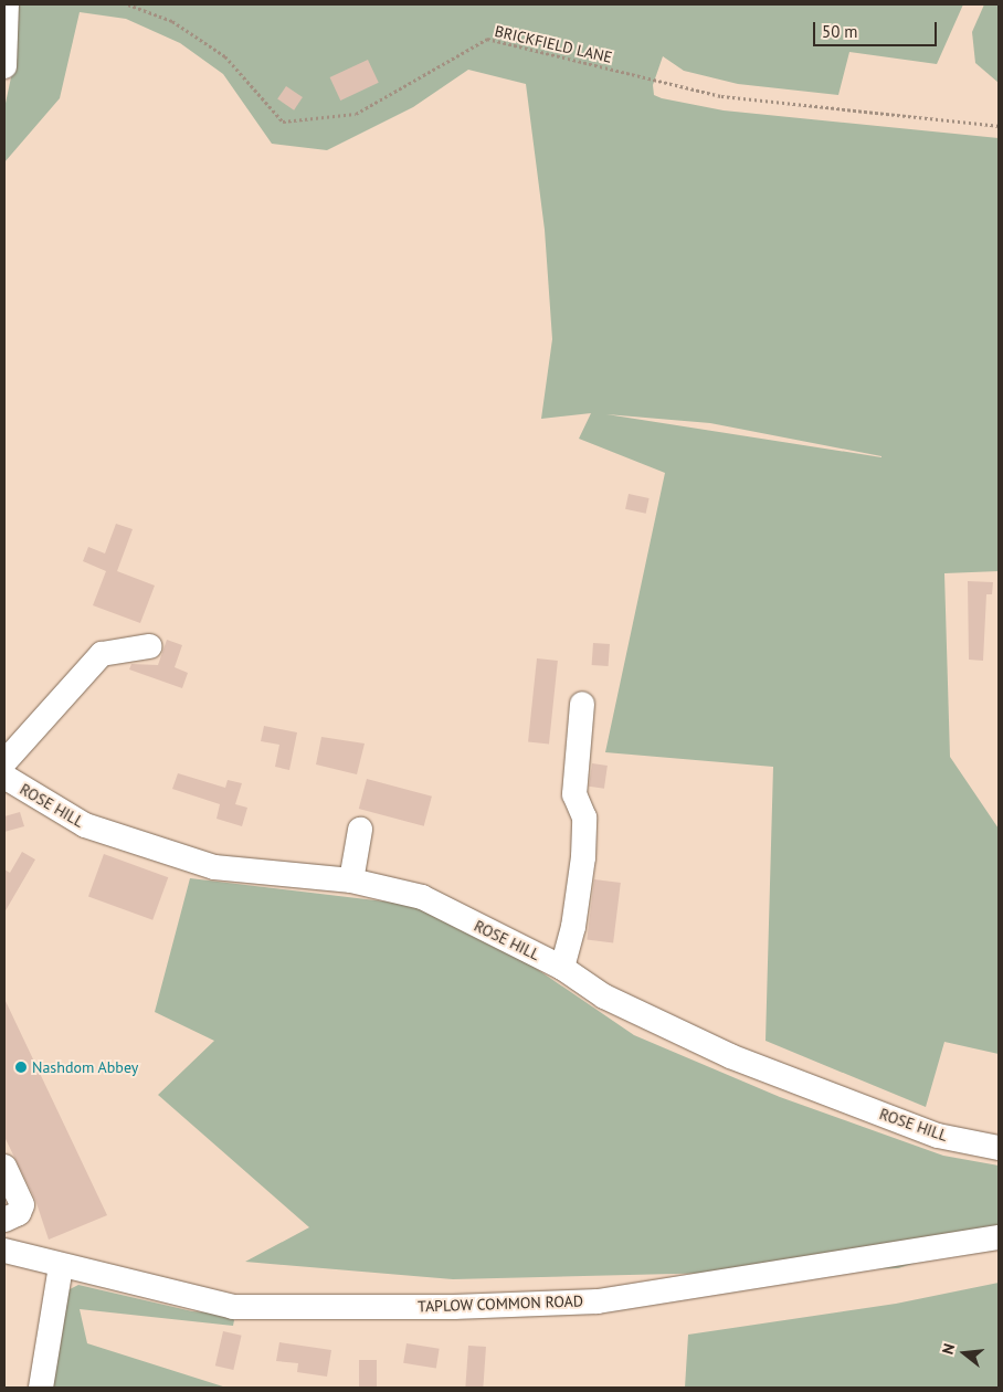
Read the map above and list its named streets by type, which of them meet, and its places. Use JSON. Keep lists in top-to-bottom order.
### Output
{
  "streets": {
    "street": ["ROSE HILL", "TAPLOW COMMON ROAD"],
    "path": ["BRICKFIELD LANE"]
  },
  "places": ["Nashdom Abbey"],
  "scale_bar": "50 m",
  "north": "left"
}
